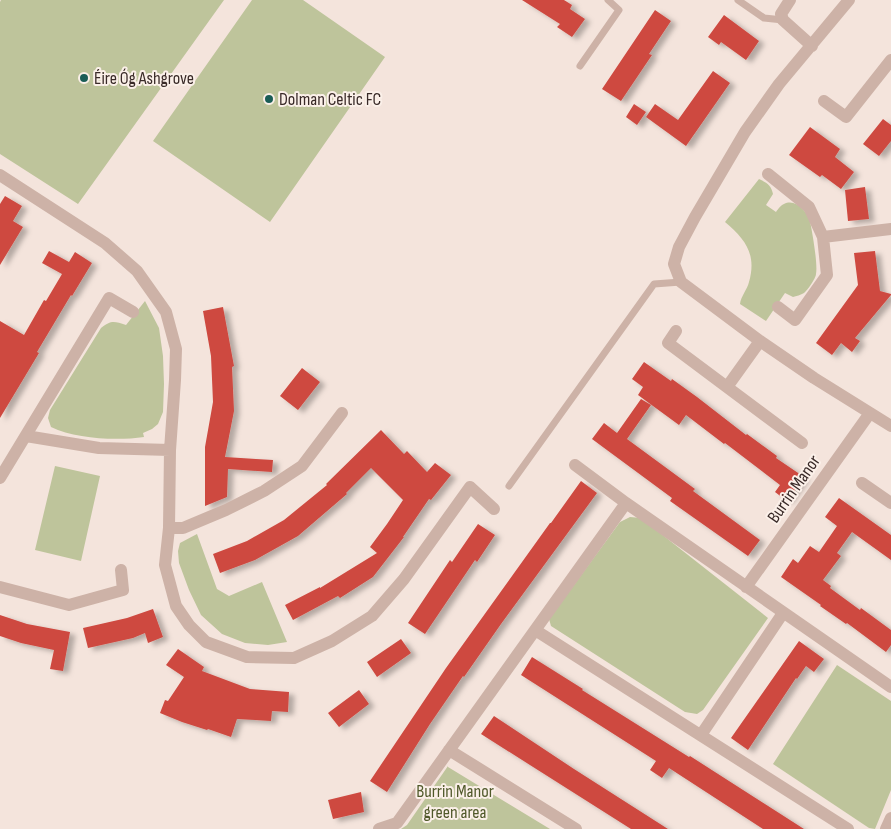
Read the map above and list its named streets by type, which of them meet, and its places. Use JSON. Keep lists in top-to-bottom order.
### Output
{
  "streets": {
    "street": ["Burrin Manor"]
  },
  "parks": ["Burrin Manor green area"],
  "places": ["Éire Óg Ashgrove", "Dolman Celtic FC"]
}
